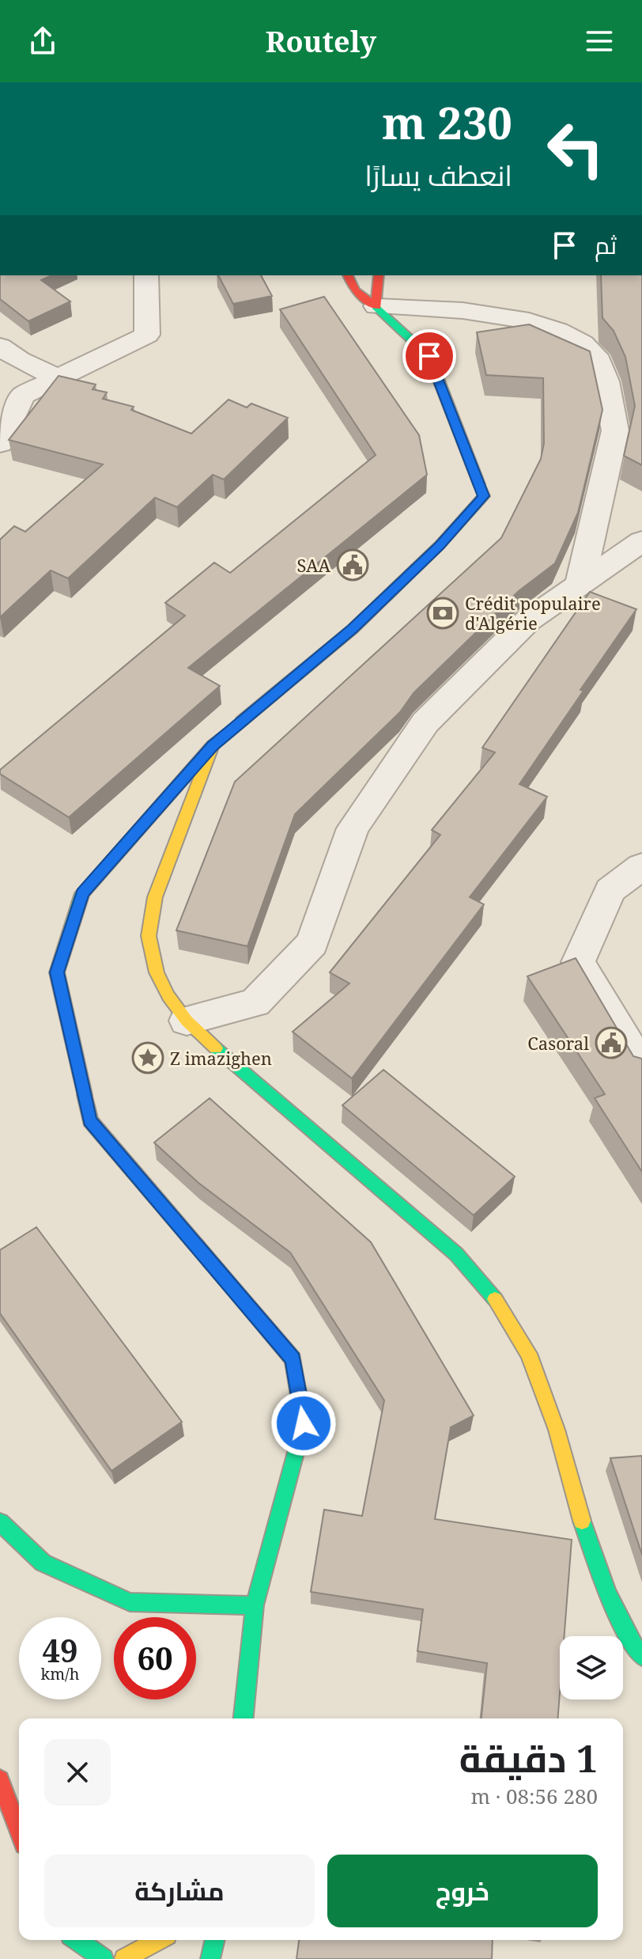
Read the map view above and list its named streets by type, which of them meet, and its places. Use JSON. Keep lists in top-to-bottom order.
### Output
{
  "places": {
    "public building": ["SAA", "Casoral"],
    "bank": ["Crédit populaire d'Algérie"],
    "place": ["Z imazighen"]
  },
  "page": {
    "header": "Routely",
    "turn": ["230 m", "انعطف يسارًا"],
    "then": "ثم",
    "speed": "49 km/h",
    "limit": "60",
    "heading": ["1 دقيقة", "280 m · 08:56"],
    "buttons": ["خروج", "مشاركة"]
  }
}
